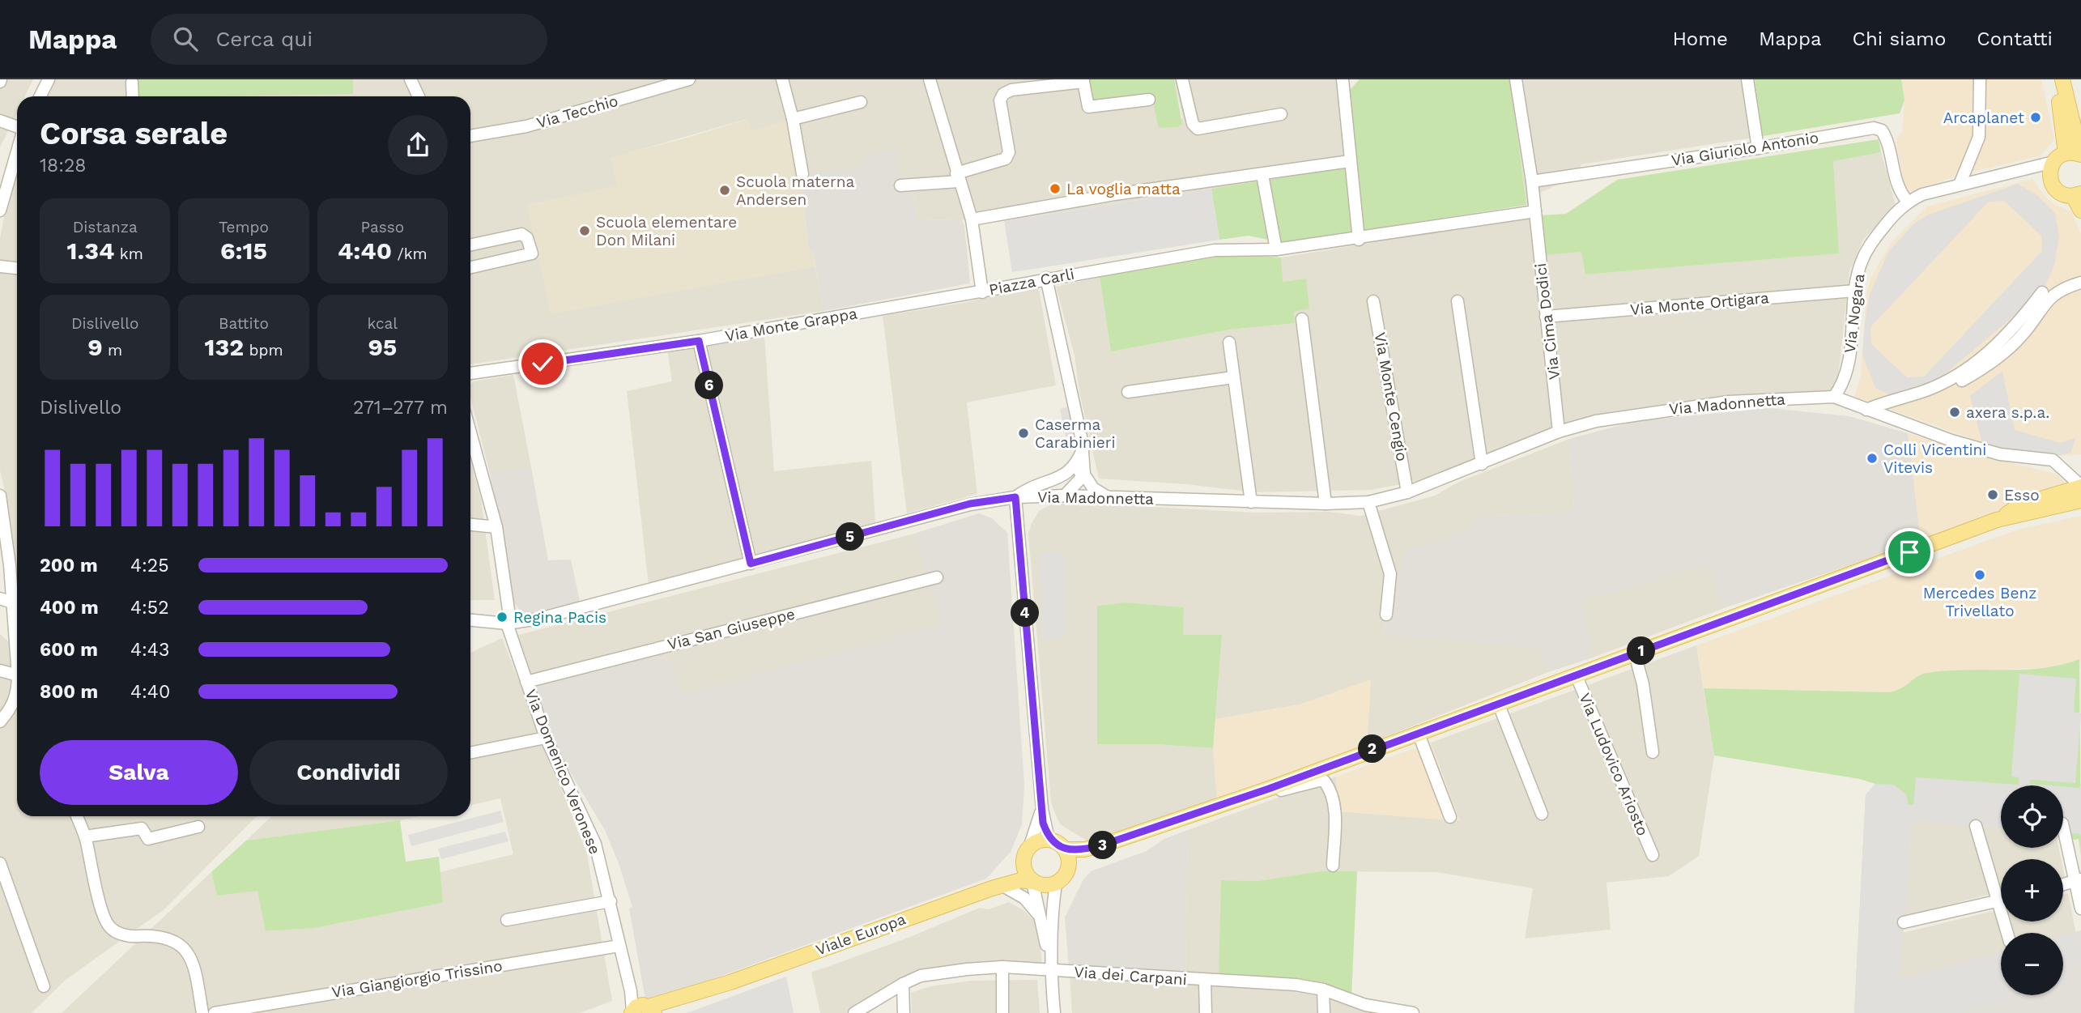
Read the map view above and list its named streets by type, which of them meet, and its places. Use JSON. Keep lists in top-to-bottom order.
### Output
{
  "streets": {
    "main road": ["Viale Europa"],
    "street": [
      "Via Tecchio",
      "Via Giuriolo Antonio",
      "Piazza Carli",
      "Via Monte Ortigara",
      "Via Nogara",
      "Via Cima Dodici",
      "Via Monte Grappa",
      "Via Monte Cengio",
      "Via Madonnetta",
      "Via San Giuseppe",
      "Via Ludovico Ariosto",
      "Via Domenico Veronese",
      "Via dei Carpani",
      "Via Giangiorgio Trissino"
    ]
  },
  "crossings": [
    ["Via Giuriolo Antonio", "Via Nogara"],
    ["Via Giuriolo Antonio", "Via Cima Dodici"],
    ["Piazza Carli", "Via Cima Dodici"],
    ["Piazza Carli", "Via Monte Grappa"],
    ["Via Monte Ortigara", "Via Nogara"],
    ["Via Monte Ortigara", "Via Cima Dodici"],
    ["Via Nogara", "Via Madonnetta"],
    ["Via Cima Dodici", "Via Madonnetta"],
    ["Via Monte Cengio", "Via Madonnetta"],
    ["Via Madonnetta", "Via Domenico Veronese"],
    ["Via San Giuseppe", "Via Domenico Veronese"],
    ["Via Domenico Veronese", "Via Giangiorgio Trissino"]
  ],
  "places": [
    "Arcaplanet",
    "La voglia matta",
    "Scuola materna Andersen",
    "Scuola elementare Don Milani",
    "axera s.p.a.",
    "Caserma Carabinieri",
    "Colli Vicentini Vitevis",
    "Esso",
    "Mercedes Benz Trivellato",
    "Regina Pacis"
  ],
  "page": {
    "header": "Mappa",
    "search": "Cerca qui",
    "nav": [
      "Home",
      "Mappa",
      "Chi siamo",
      "Contatti"
    ],
    "heading": ["Corsa serale", "18:28"],
    "stats": [
      ["Distanza", "1.34 km"],
      ["Tempo", "6:15"],
      ["Passo", "4:40 /km"],
      ["Dislivello", "9 m"],
      ["Battito", "132 bpm"],
      ["kcal", "95"]
    ],
    "pins": [
      "6",
      "5",
      "4",
      "1",
      "2",
      "3"
    ],
    "chart": ["Dislivello", "271–277 m"],
    "list": [
      {
        "name": "200 m",
        "note": "4:25"
      },
      {
        "name": "400 m",
        "note": "4:52"
      },
      {
        "name": "600 m",
        "note": "4:43"
      },
      {
        "name": "800 m",
        "note": "4:40"
      }
    ],
    "buttons": ["Salva", "Condividi"],
    "map_buttons": ["+", "−"]
  }
}
